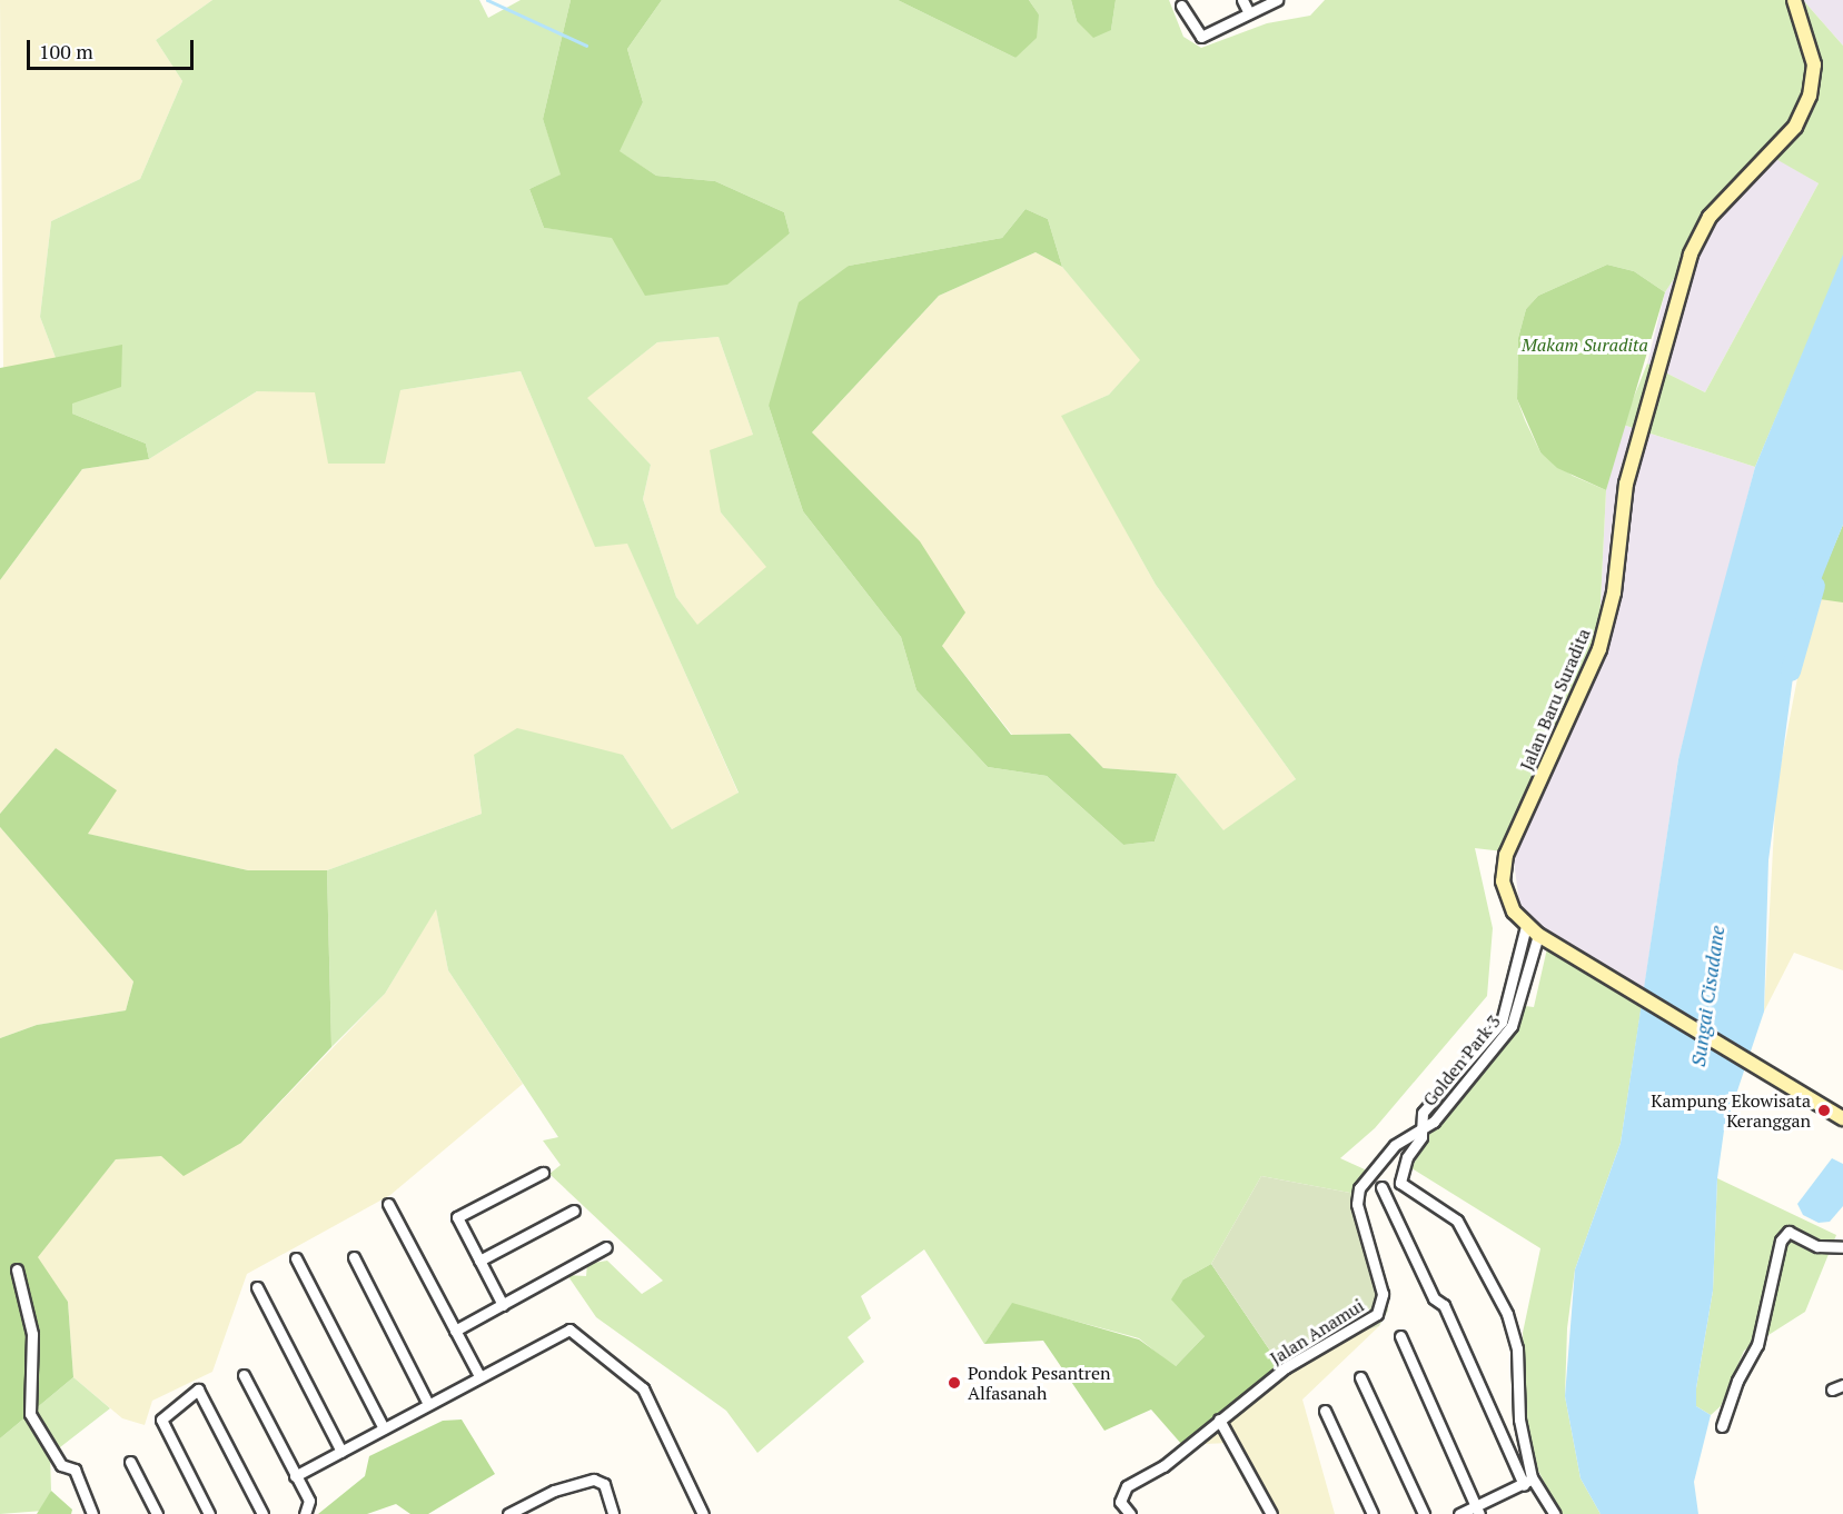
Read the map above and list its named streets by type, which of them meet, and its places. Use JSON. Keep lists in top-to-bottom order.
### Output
{
  "streets": {
    "main road": ["Jalan Baru Suradita"],
    "street": ["Golden Park 3", "Jalan Anamui"]
  },
  "crossings": [
    ["Jalan Baru Suradita", "Golden Park 3"],
    ["Golden Park 3", "Jalan Anamui"]
  ],
  "water": ["Sungai Cisadane"],
  "parks": ["Makam Suradita"],
  "places": ["Kampung Ekowisata Keranggan", "Pondok Pesantren Alfasanah"],
  "scale_bar": "100 m"
}
